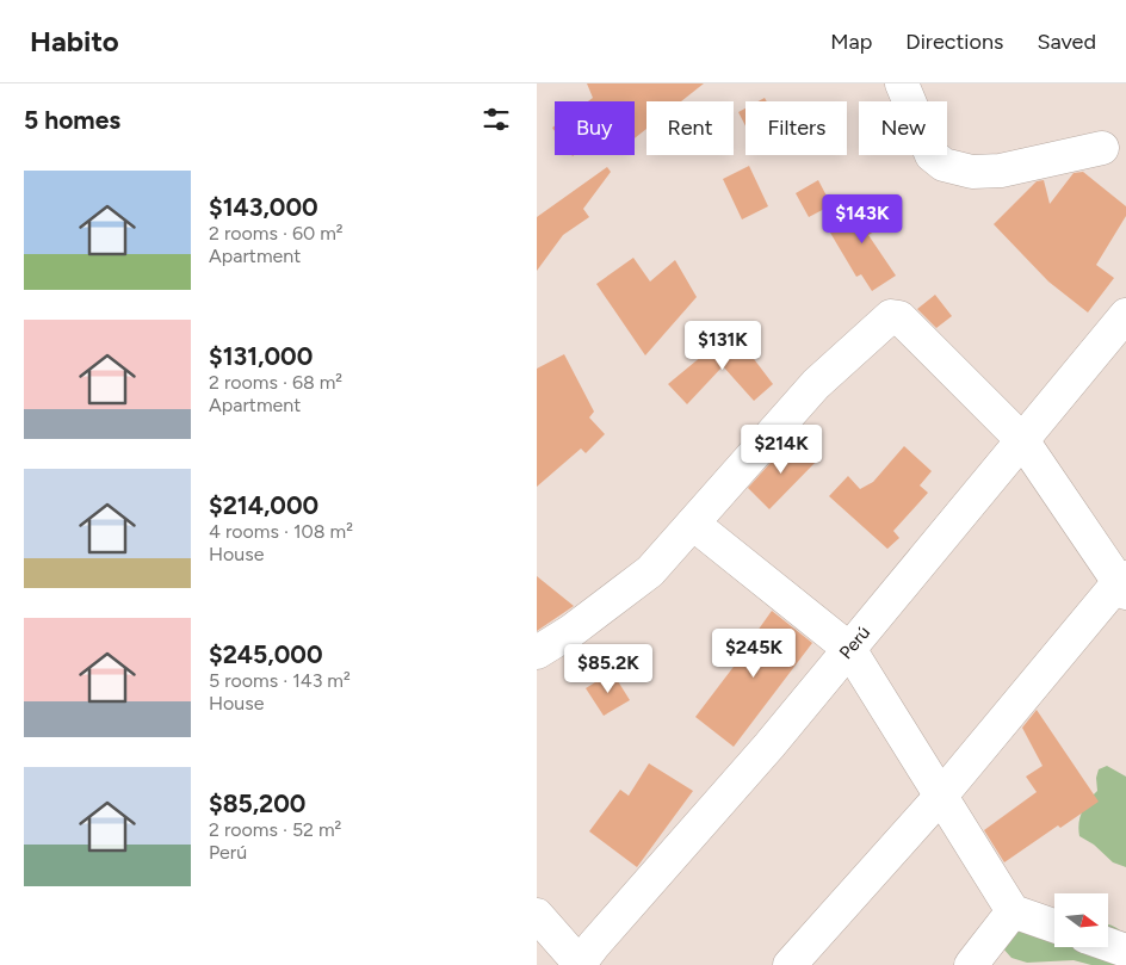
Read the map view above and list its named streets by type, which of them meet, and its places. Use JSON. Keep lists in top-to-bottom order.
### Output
{
  "streets": {
    "street": ["Perú"]
  },
  "north": "right",
  "page": {
    "header": "Habito",
    "nav": ["Map", "Directions", "Saved"],
    "heading": "5 homes",
    "chip": [
      "Buy",
      "Rent",
      "Filters",
      "New"
    ],
    "list": [
      {
        "name": "$143,000",
        "note": "2 rooms · 60 m² · Apartment"
      },
      {
        "name": "$131,000",
        "note": "2 rooms · 68 m² · Apartment"
      },
      {
        "name": "$214,000",
        "note": "4 rooms · 108 m² · House"
      },
      {
        "name": "$245,000",
        "note": "5 rooms · 143 m² · House"
      },
      {
        "name": "$85,200",
        "note": "2 rooms · 52 m² · Perú"
      }
    ],
    "price": [
      "$143K",
      "$131K",
      "$214K",
      "$245K",
      "$85.2K"
    ]
  }
}
